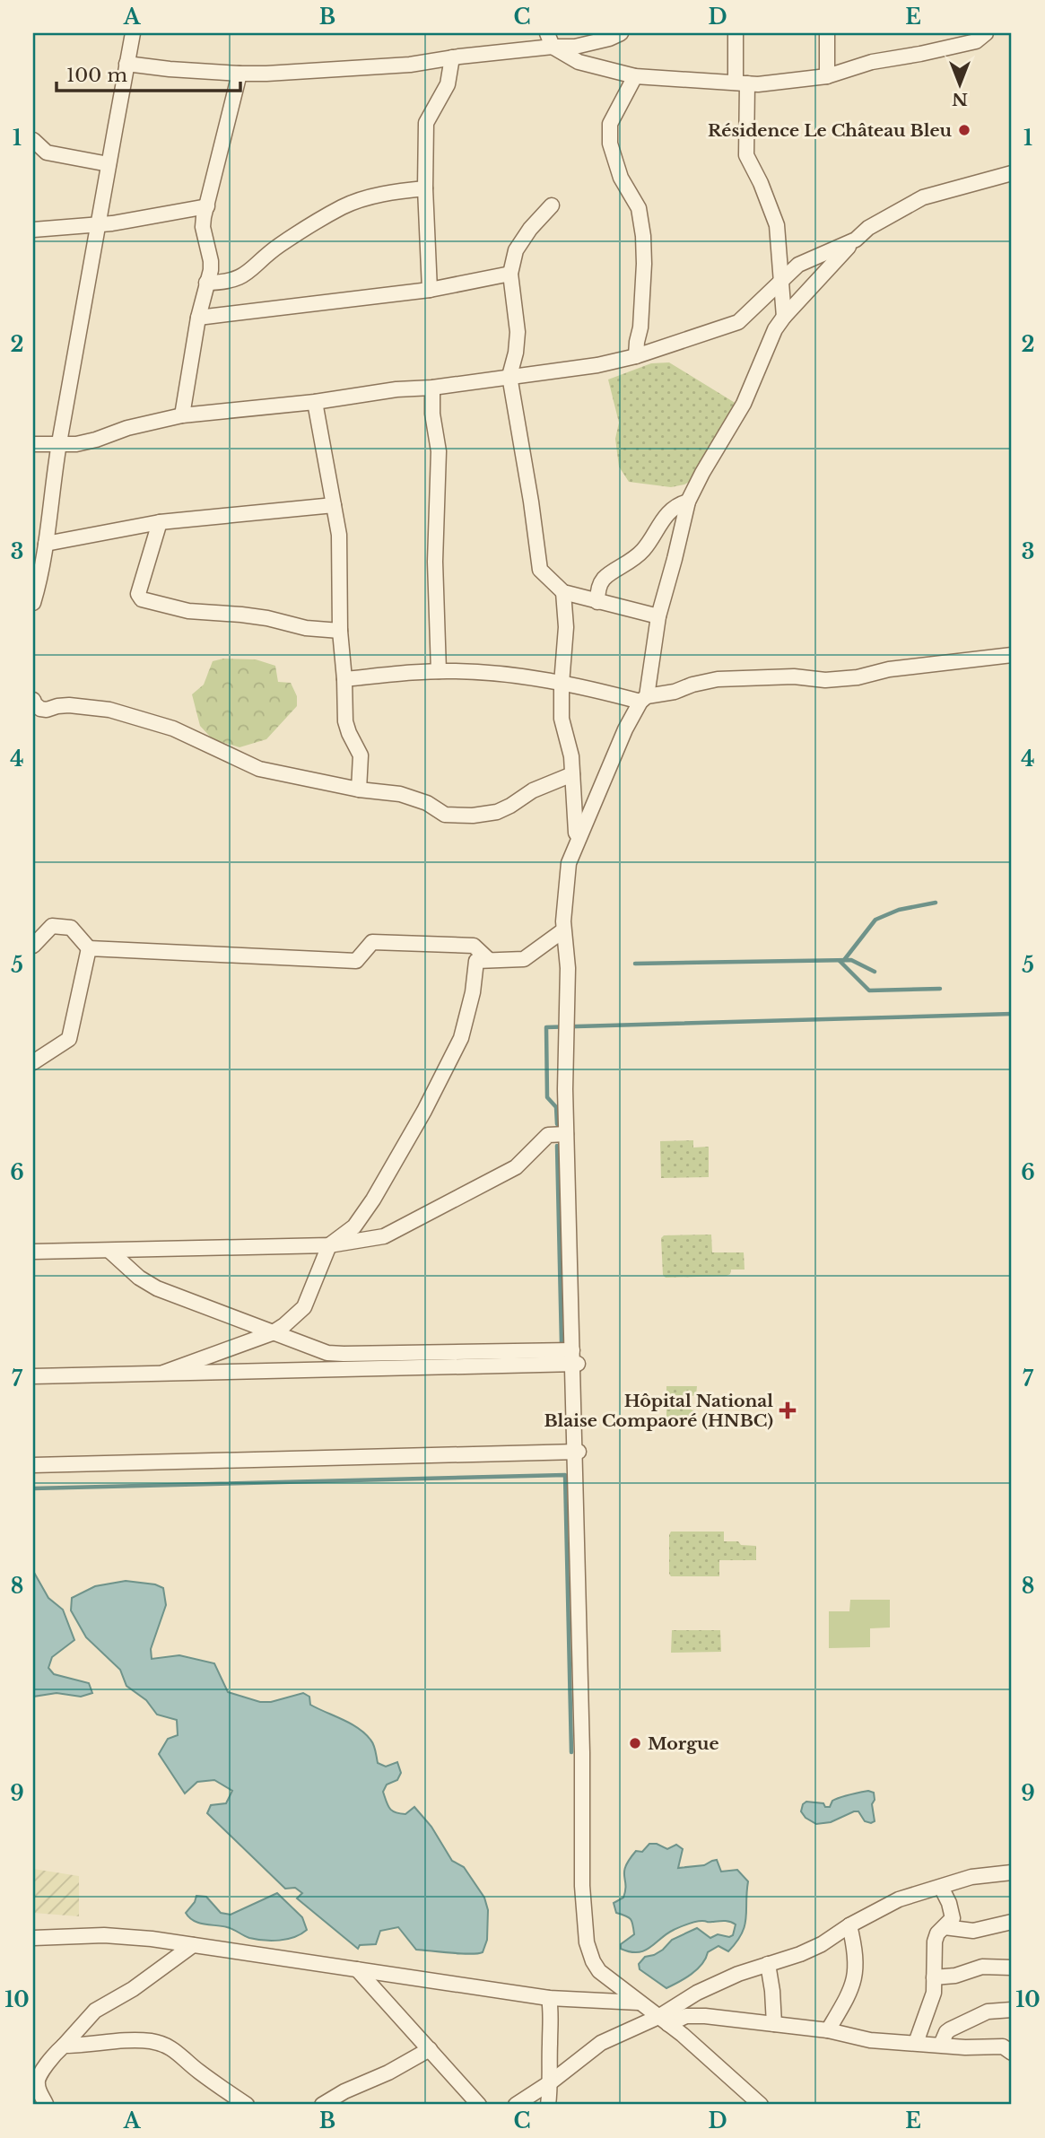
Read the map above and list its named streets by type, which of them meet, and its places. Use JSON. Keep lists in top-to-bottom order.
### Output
{
  "places": {
    "other": ["Résidence Le Château Bleu", "Morgue"],
    "health": ["Hôpital National Blaise Compaoré (HNBC)"]
  },
  "scale_bar": "100 m",
  "north": "bottom",
  "grid": {
    "columns": [
      "A",
      "B",
      "C",
      "D",
      "E"
    ],
    "rows": [
      "1",
      "2",
      "3",
      "4",
      "5",
      "6",
      "7",
      "8",
      "9",
      "10"
    ]
  }
}
